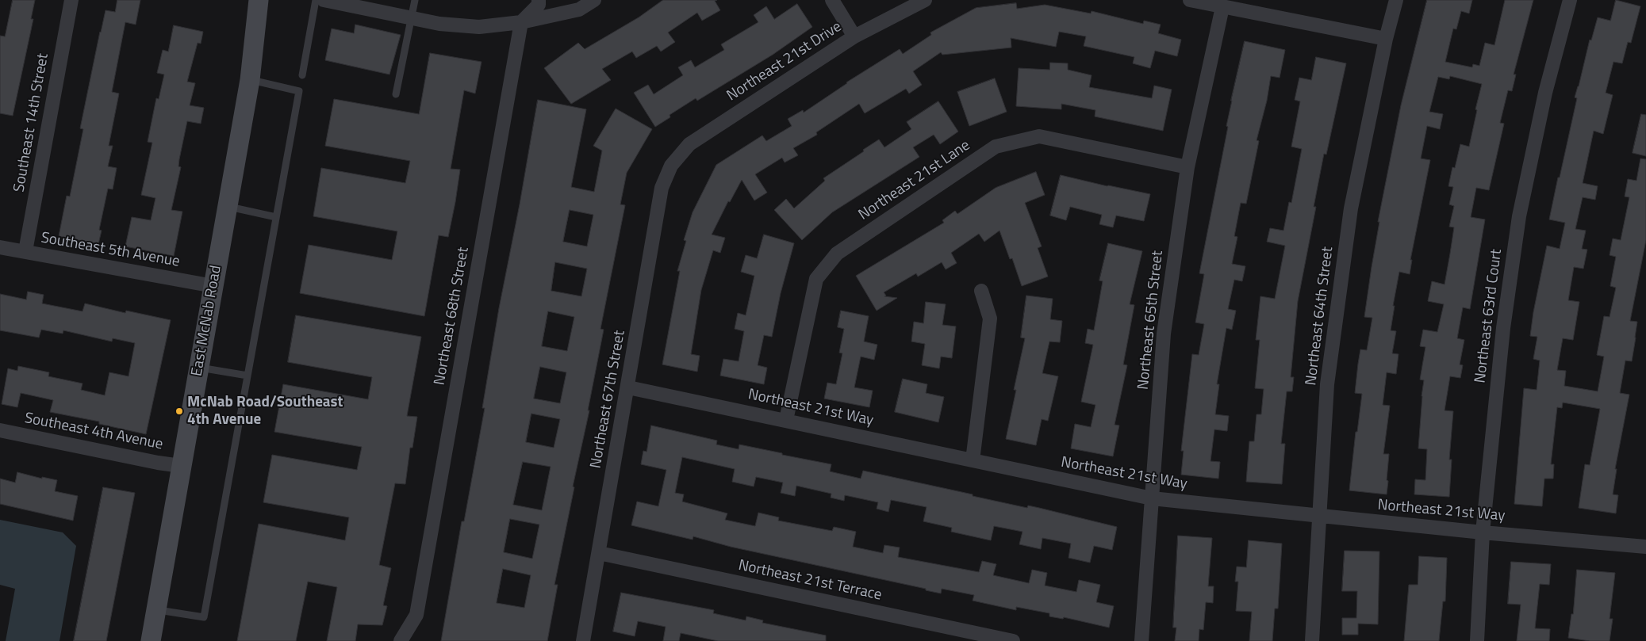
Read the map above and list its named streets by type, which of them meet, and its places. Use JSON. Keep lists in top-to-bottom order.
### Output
{
  "streets": {
    "street": [
      "Northeast 21st Drive",
      "Southeast 14th Street",
      "Northeast 21st Lane",
      "Southeast 5th Avenue",
      "Northeast 68th Street",
      "Northeast 64th Street",
      "Northeast 63rd Court",
      "Northeast 65th Street",
      "East McNab Road",
      "Northeast 67th Street",
      "Northeast 21st Way",
      "Southeast 4th Avenue",
      "Northeast 21st Terrace"
    ]
  },
  "crossings": [
    ["Northeast 21st Drive", "Northeast 67th Street"],
    ["Southeast 14th Street", "Southeast 5th Avenue"],
    ["Northeast 21st Lane", "Northeast 65th Street"],
    ["Northeast 21st Lane", "Northeast 21st Way"],
    ["Southeast 5th Avenue", "East McNab Road"],
    ["Northeast 64th Street", "Northeast 21st Way"],
    ["Northeast 63rd Court", "Northeast 21st Way"],
    ["Northeast 65th Street", "Northeast 21st Way"],
    ["East McNab Road", "Southeast 4th Avenue"],
    ["Northeast 67th Street", "Northeast 21st Way"],
    ["Northeast 67th Street", "Northeast 21st Terrace"]
  ],
  "places": ["McNab Road/Southeast 4th Avenue"]
}
